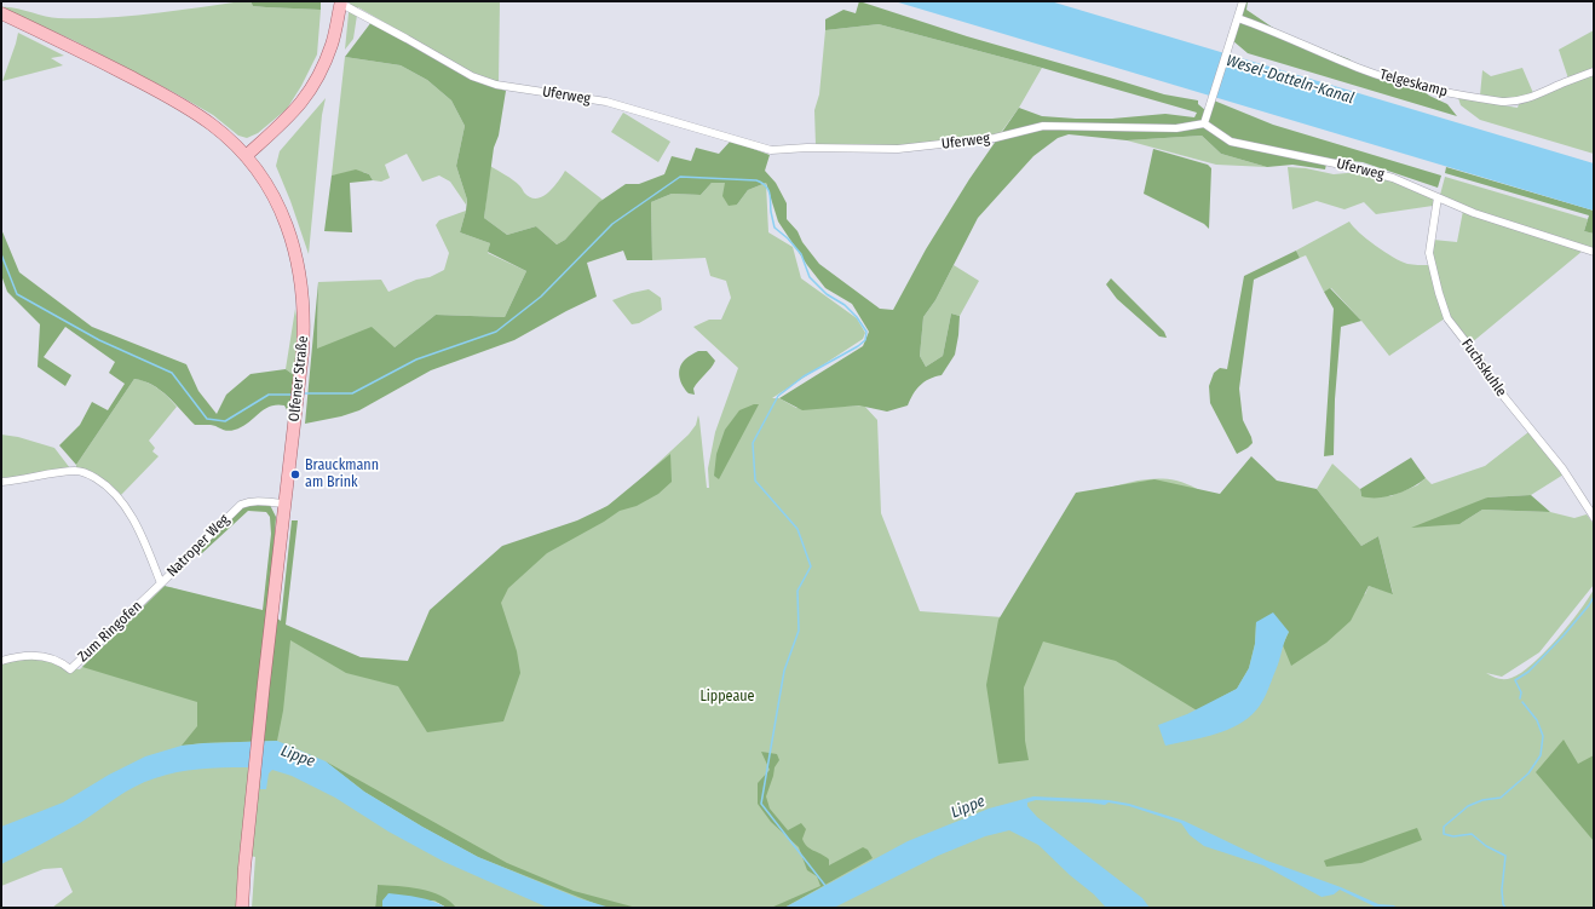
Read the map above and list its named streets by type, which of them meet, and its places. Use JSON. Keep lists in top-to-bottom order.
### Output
{
  "streets": {
    "main road": ["Olfener Straße"],
    "street": [
      "Telgeskamp",
      "Uferweg",
      "Fuchskuhle",
      "Natroper Weg",
      "Zum Ringofen"
    ]
  },
  "crossings": [
    ["Uferweg", "Fuchskuhle"],
    ["Olfener Straße", "Natroper Weg"],
    ["Natroper Weg", "Zum Ringofen"]
  ],
  "water": ["Wesel-Datteln-Kanal", "Lippe"],
  "parks": ["Lippeaue"],
  "places": ["Brauckmann am Brink"]
}
